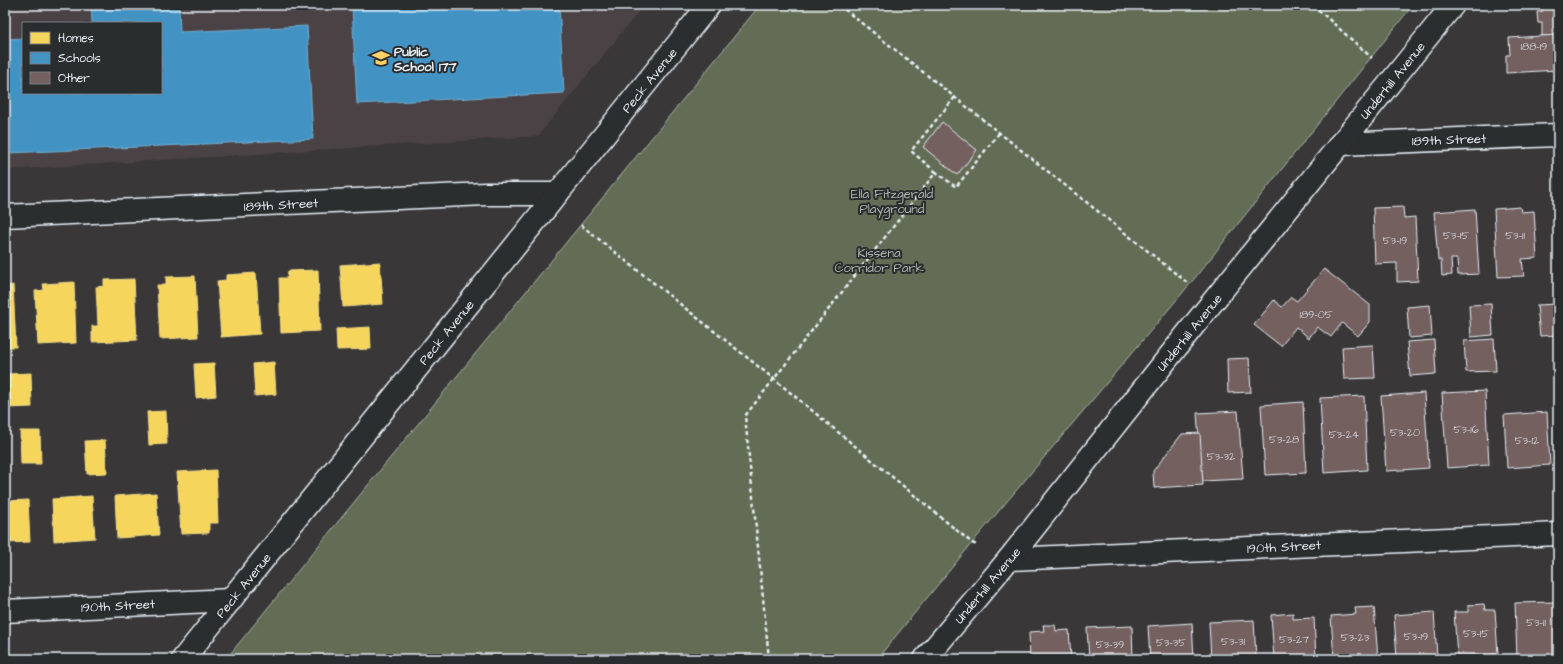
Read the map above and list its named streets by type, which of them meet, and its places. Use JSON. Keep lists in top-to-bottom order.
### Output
{
  "streets": {
    "street": [
      "Peck Avenue",
      "Underhill Avenue",
      "189th Street",
      "190th Street"
    ]
  },
  "crossings": [
    ["Peck Avenue", "189th Street"],
    ["Peck Avenue", "190th Street"],
    ["Underhill Avenue", "189th Street"],
    ["Underhill Avenue", "190th Street"]
  ],
  "parks": ["Ella Fitzgerald Playground", "Kissena Corridor Park"],
  "places": {
    "school or university": ["Public School 177"]
  },
  "house_numbers": [
    "188-19",
    "53-15",
    "53-11",
    "53-19",
    "189-05",
    "53-16",
    "53-20",
    "53-24",
    "53-28",
    "53-12",
    "53-32",
    "53-11",
    "53-15",
    "53-19",
    "53-23",
    "53-27",
    "53-31",
    "53-35",
    "53-39"
  ],
  "legend": ["Homes", "Schools", "Other"]
}
